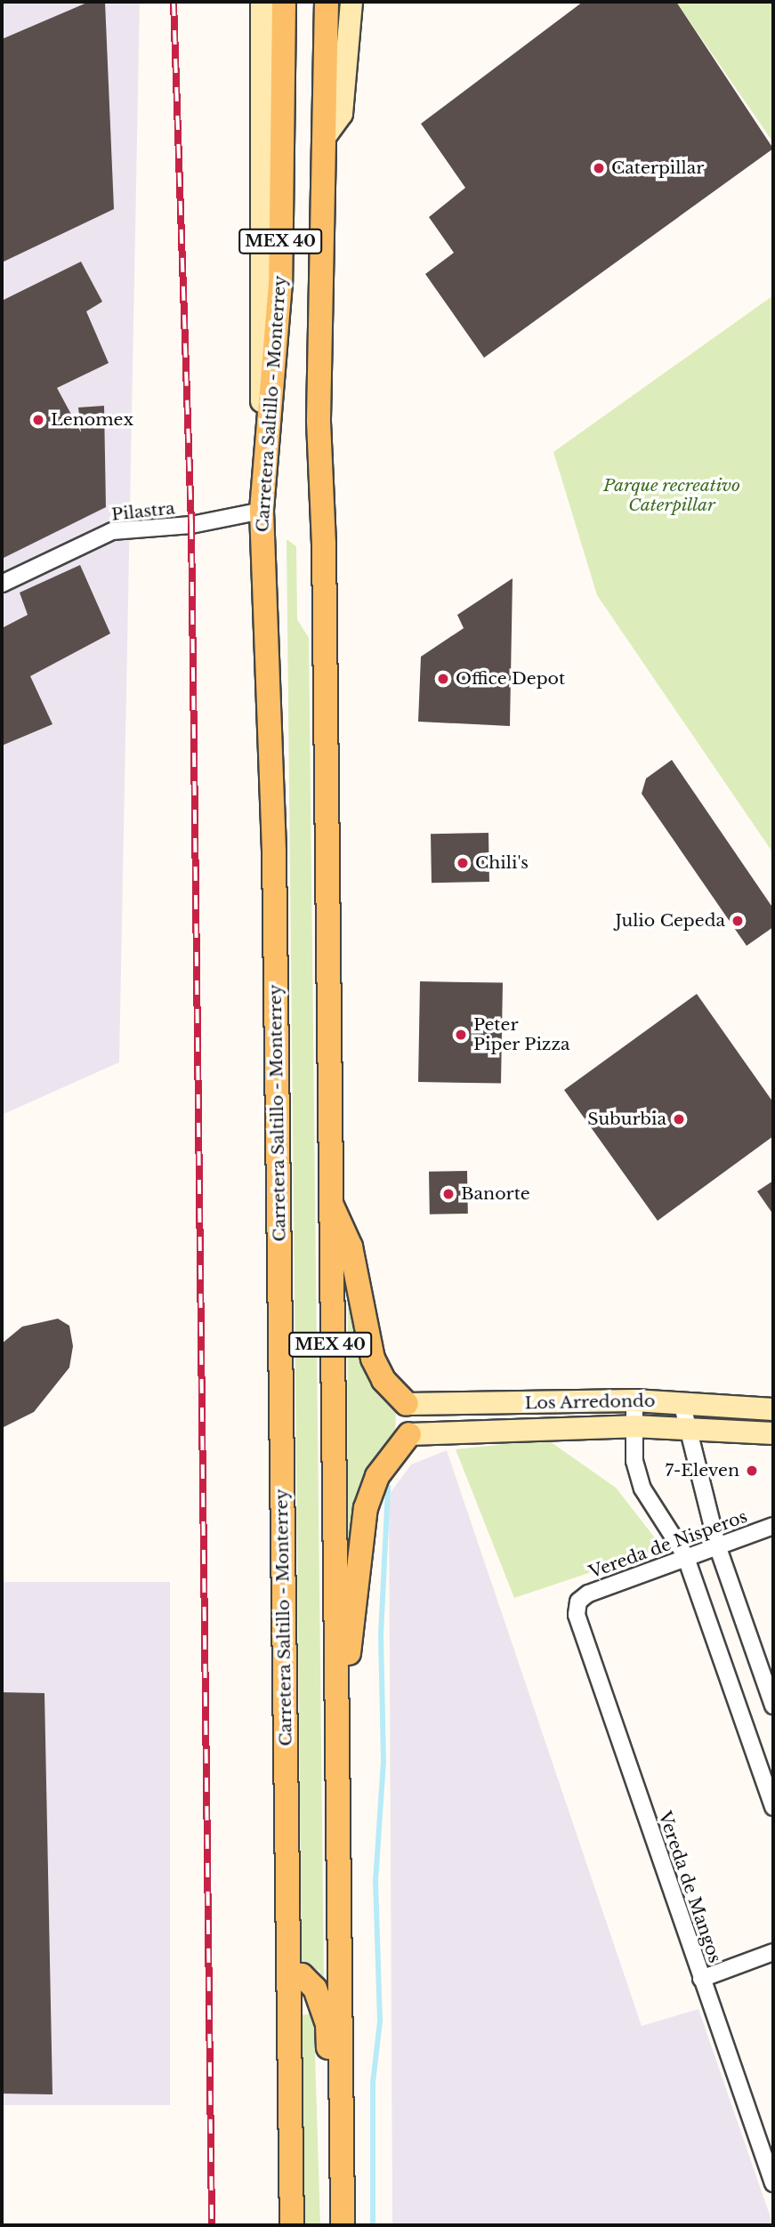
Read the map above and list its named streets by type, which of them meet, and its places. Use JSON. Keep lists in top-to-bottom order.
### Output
{
  "streets": {
    "main road": ["MEX 40", "Carretera Saltillo - Monterrey"],
    "street": [
      "Pilastra",
      "Los Arredondo",
      "Vereda de Nisperos",
      "Vereda de Mangos"
    ]
  },
  "crossings": [
    ["MEX 40", "Carretera Saltillo - Monterrey"],
    ["Carretera Saltillo - Monterrey", "Pilastra"],
    ["Vereda de Nisperos", "Vereda de Mangos"]
  ],
  "parks": ["Parque recreativo Caterpillar"],
  "places": [
    "Caterpillar",
    "Lenomex",
    "Office Depot",
    "Chili's",
    "Julio Cepeda",
    "Peter Piper Pizza",
    "Suburbia",
    "Banorte",
    "7-Eleven"
  ]
}
